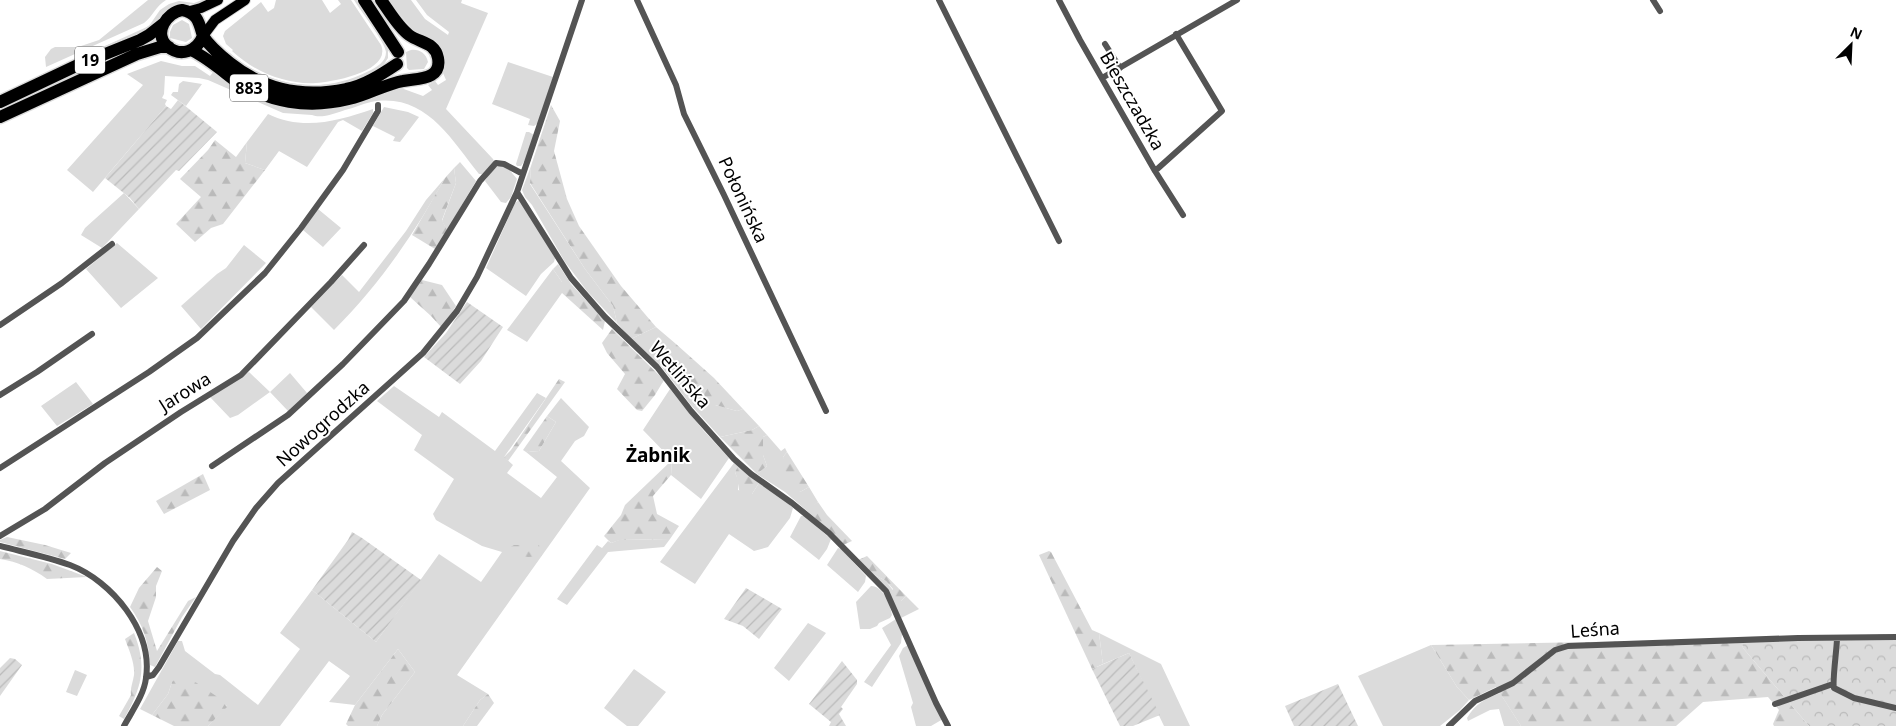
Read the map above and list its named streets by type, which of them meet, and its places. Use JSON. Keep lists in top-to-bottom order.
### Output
{
  "streets": {
    "highway": ["19", "883"],
    "street": [
      "Bieszczadzka",
      "Połonińska",
      "Wetlińska",
      "Jarowa",
      "Nowogrodzka",
      "Leśna"
    ]
  },
  "crossings": [
    ["19", "883"],
    ["Wetlińska", "Nowogrodzka"]
  ],
  "districts": ["Żabnik"],
  "north": "top right"
}
